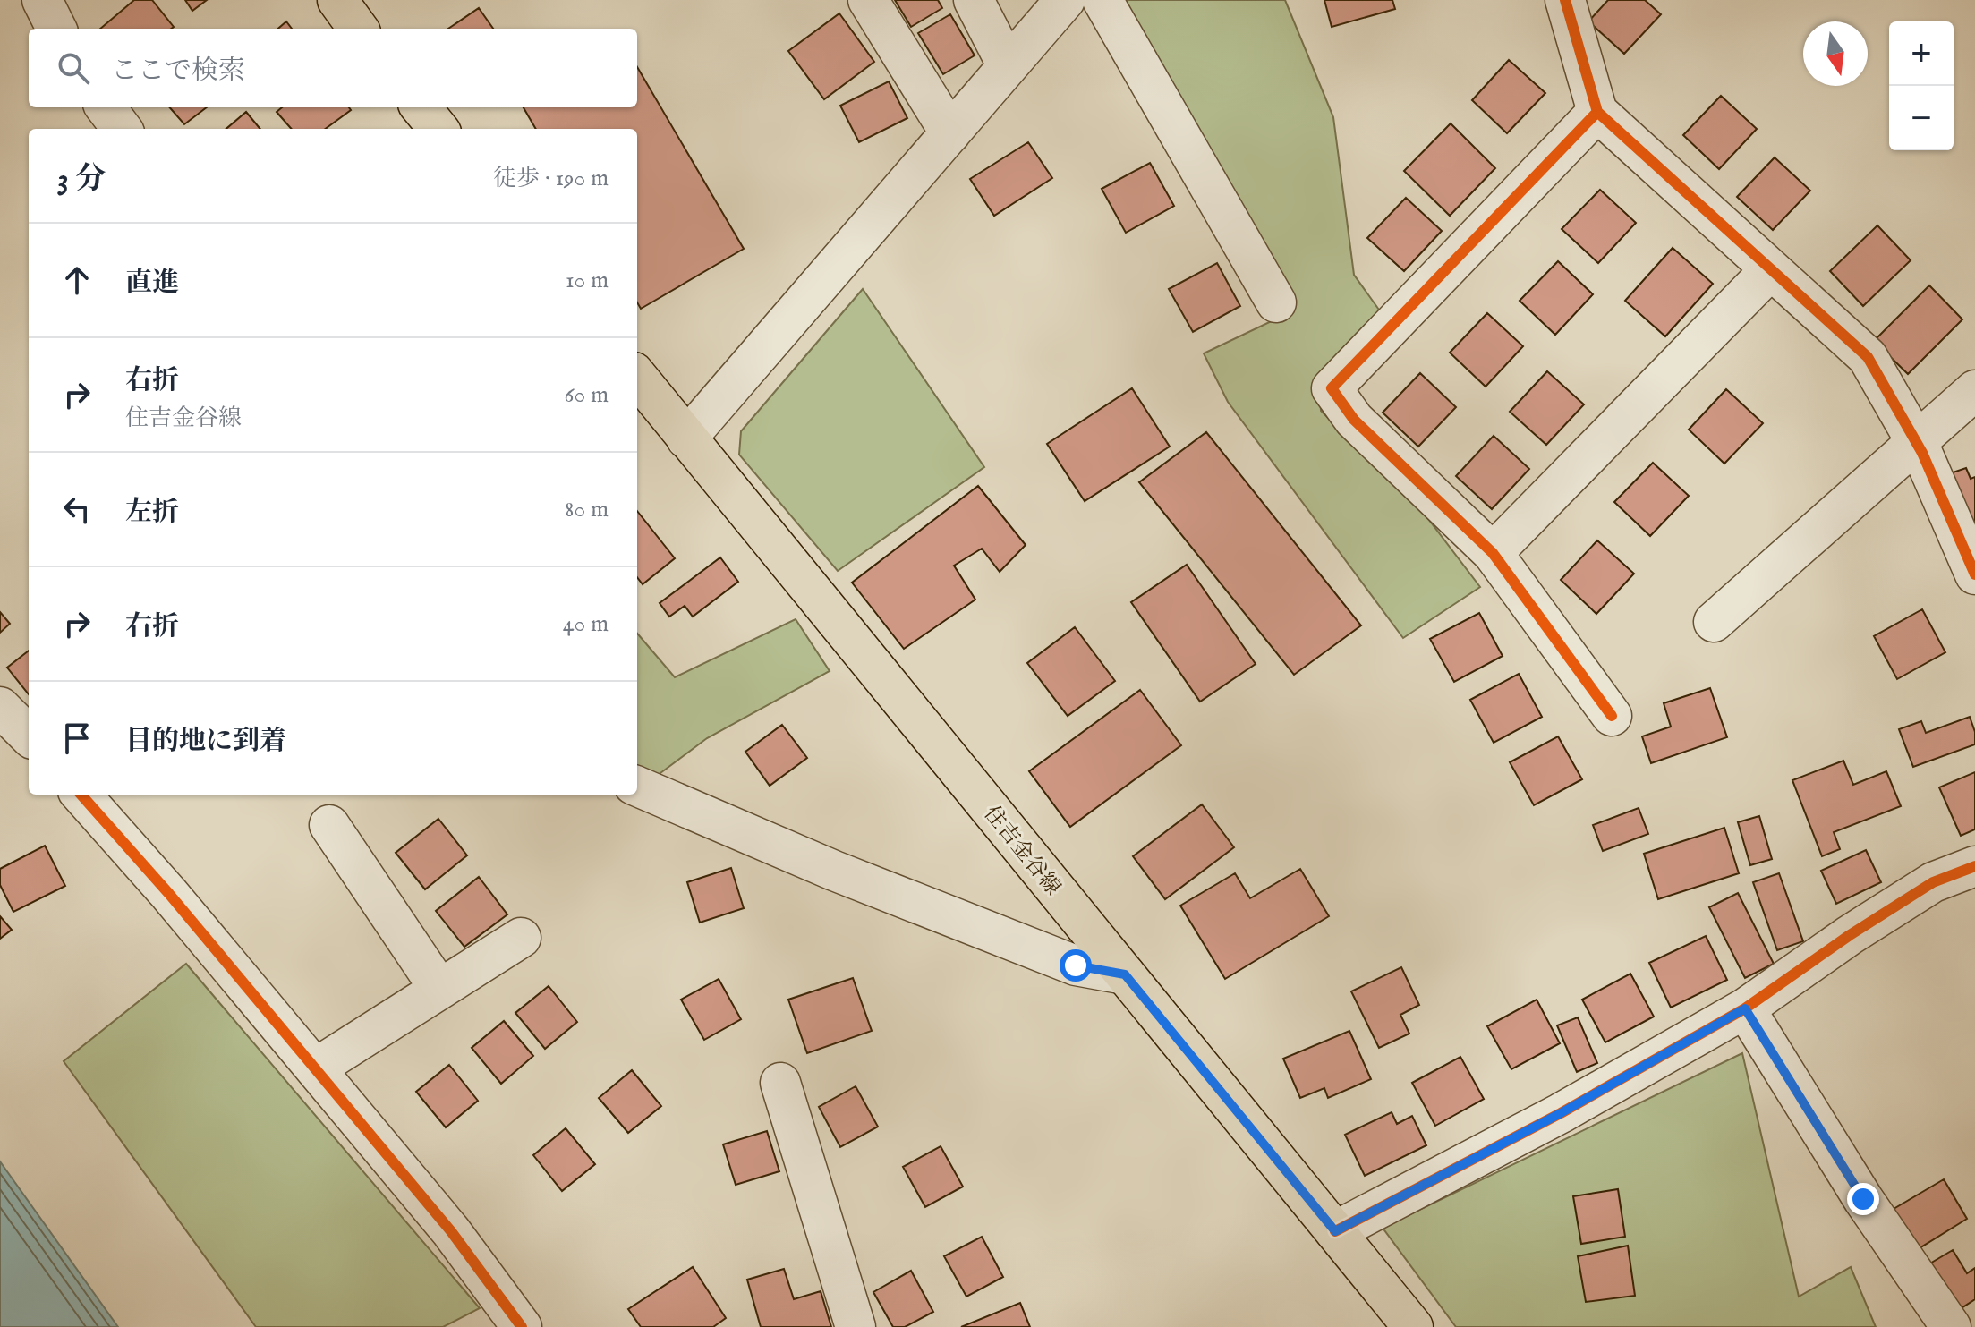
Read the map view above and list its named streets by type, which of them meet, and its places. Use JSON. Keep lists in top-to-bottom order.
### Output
{
  "streets": {
    "main road": ["住吉金谷線"]
  },
  "north": "bottom",
  "page": {
    "map_buttons": ["+", "−"],
    "search": "ここで検索",
    "heading": ["3 分", "徒歩 · 190 m"],
    "list": [
      ["直進", "10 m"],
      ["右折", "住吉金谷線", "60 m"],
      ["左折", "80 m"],
      ["右折", "40 m"],
      "目的地に到着"
    ]
  }
}
